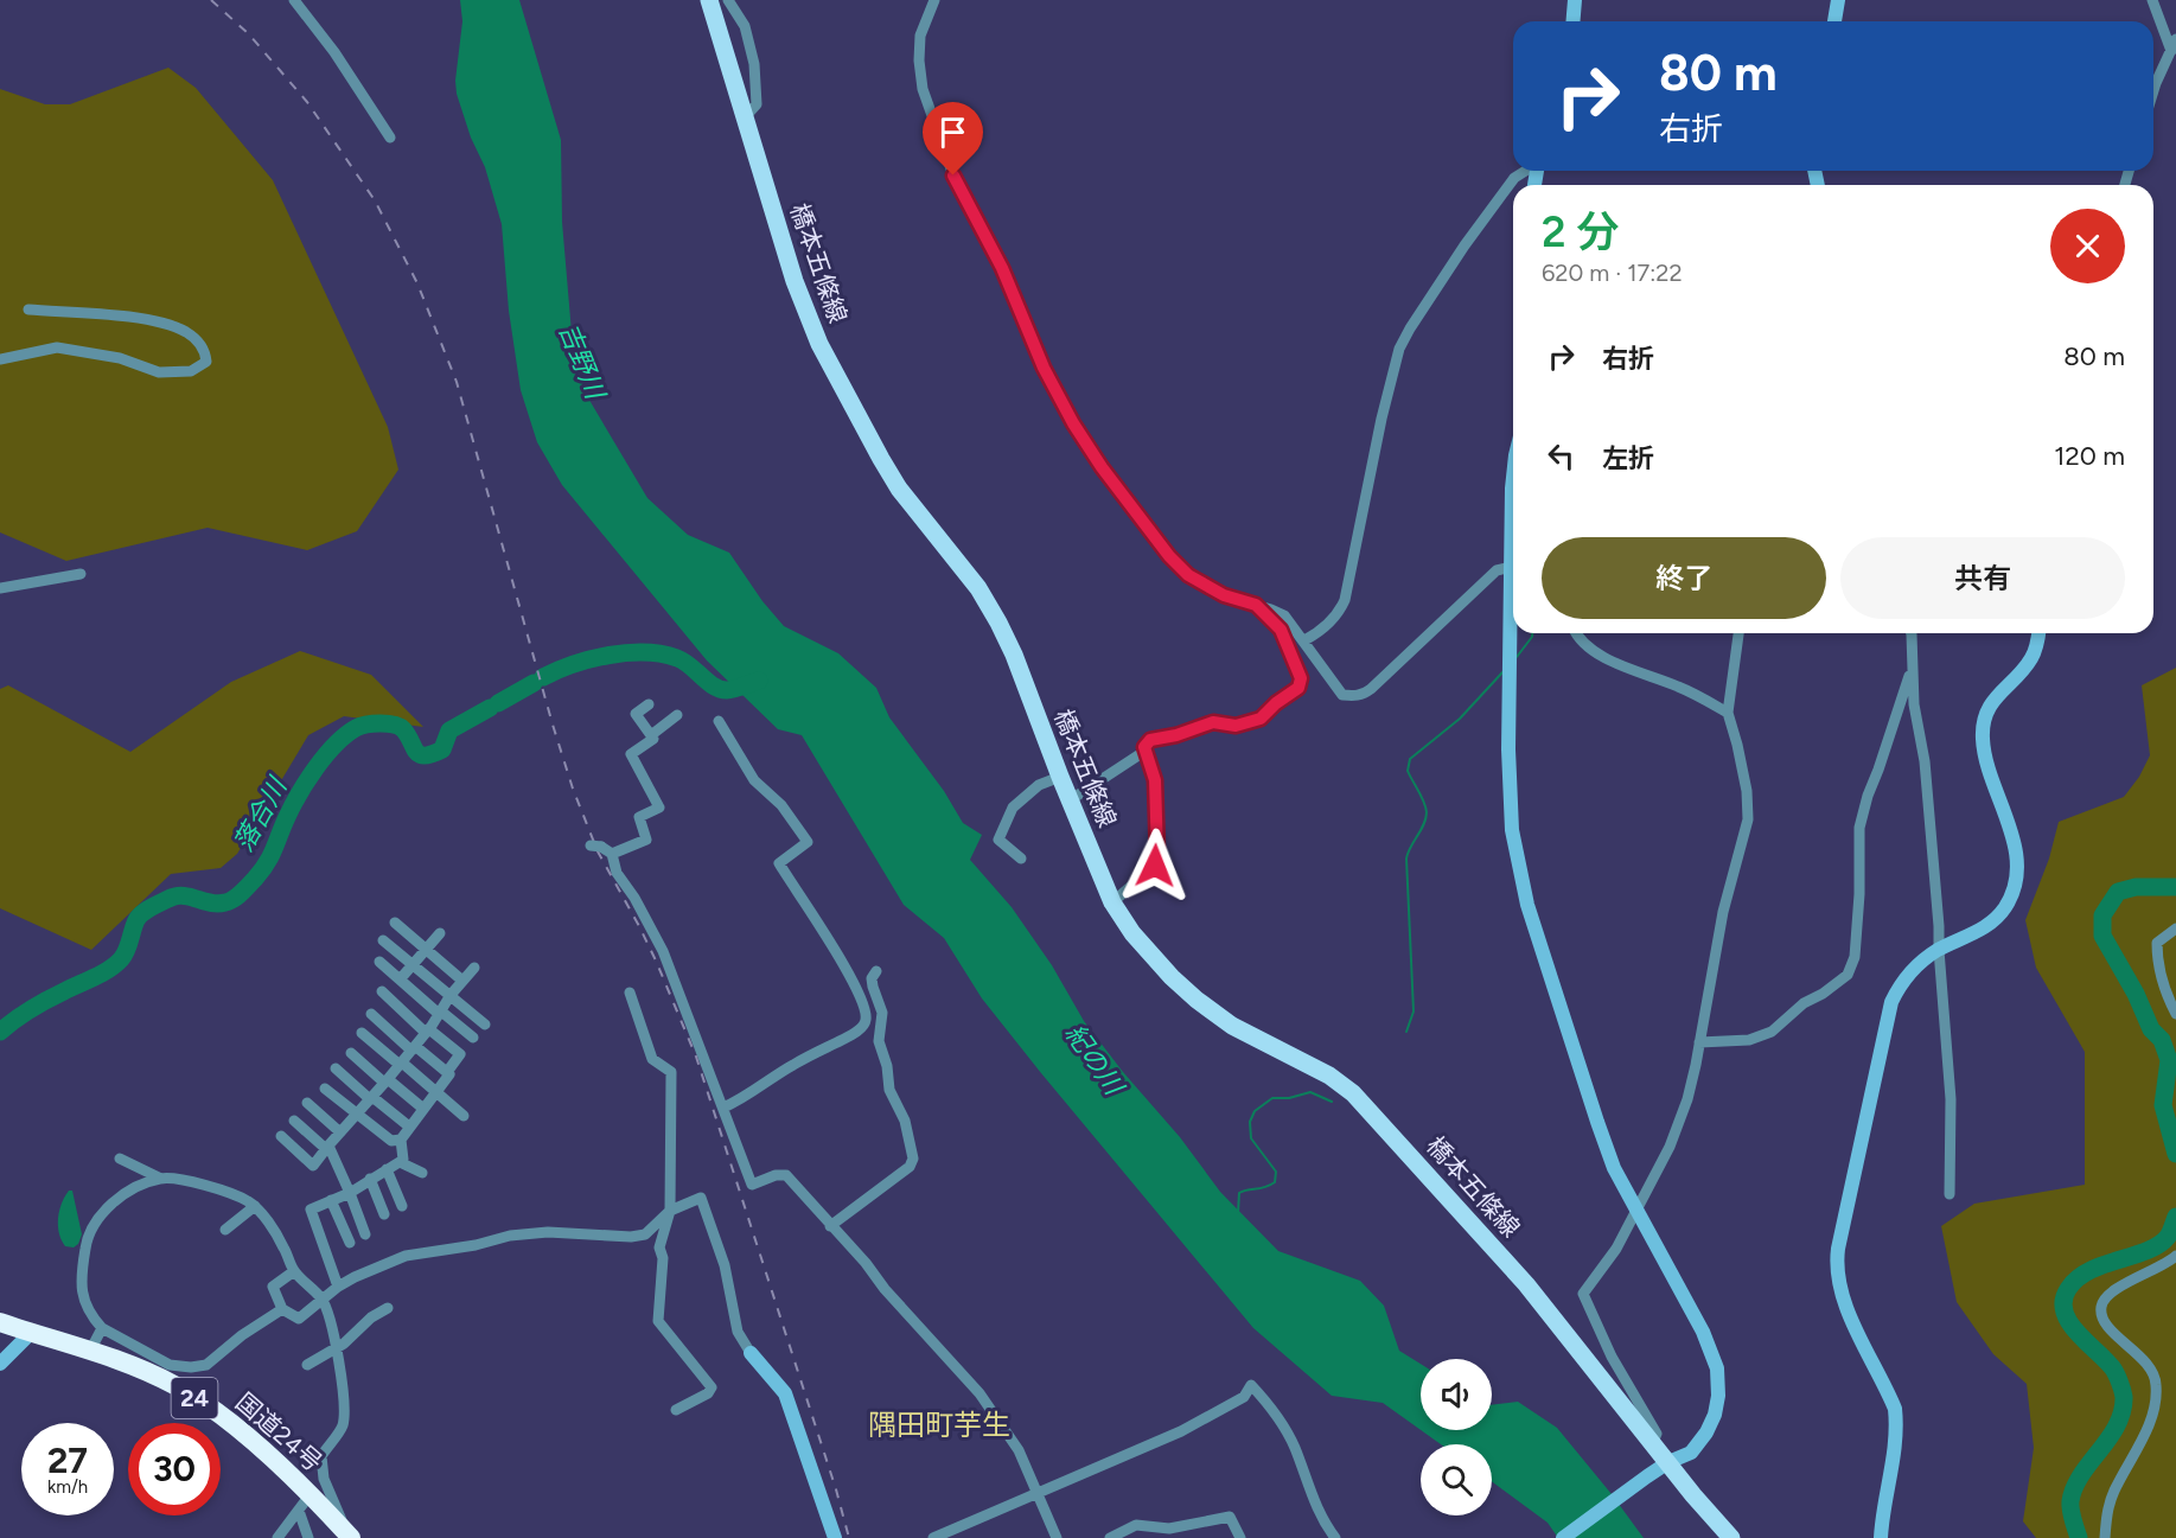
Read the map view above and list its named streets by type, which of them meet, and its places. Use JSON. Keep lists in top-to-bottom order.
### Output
{
  "streets": {
    "highway": ["24", "国道24号"],
    "main road": ["橋本五條線"]
  },
  "districts": ["隅田町芋生"],
  "water": ["吉野川", "落合川", "紀の川"],
  "page": {
    "turn": ["80 m", "右折"],
    "heading": ["2 分", "620 m · 17:22"],
    "list": [
      {
        "name": "右折",
        "value": "80 m"
      },
      {
        "name": "左折",
        "value": "120 m"
      }
    ],
    "buttons": ["終了", "共有"],
    "speed": "27 km/h",
    "limit": "30"
  }
}
